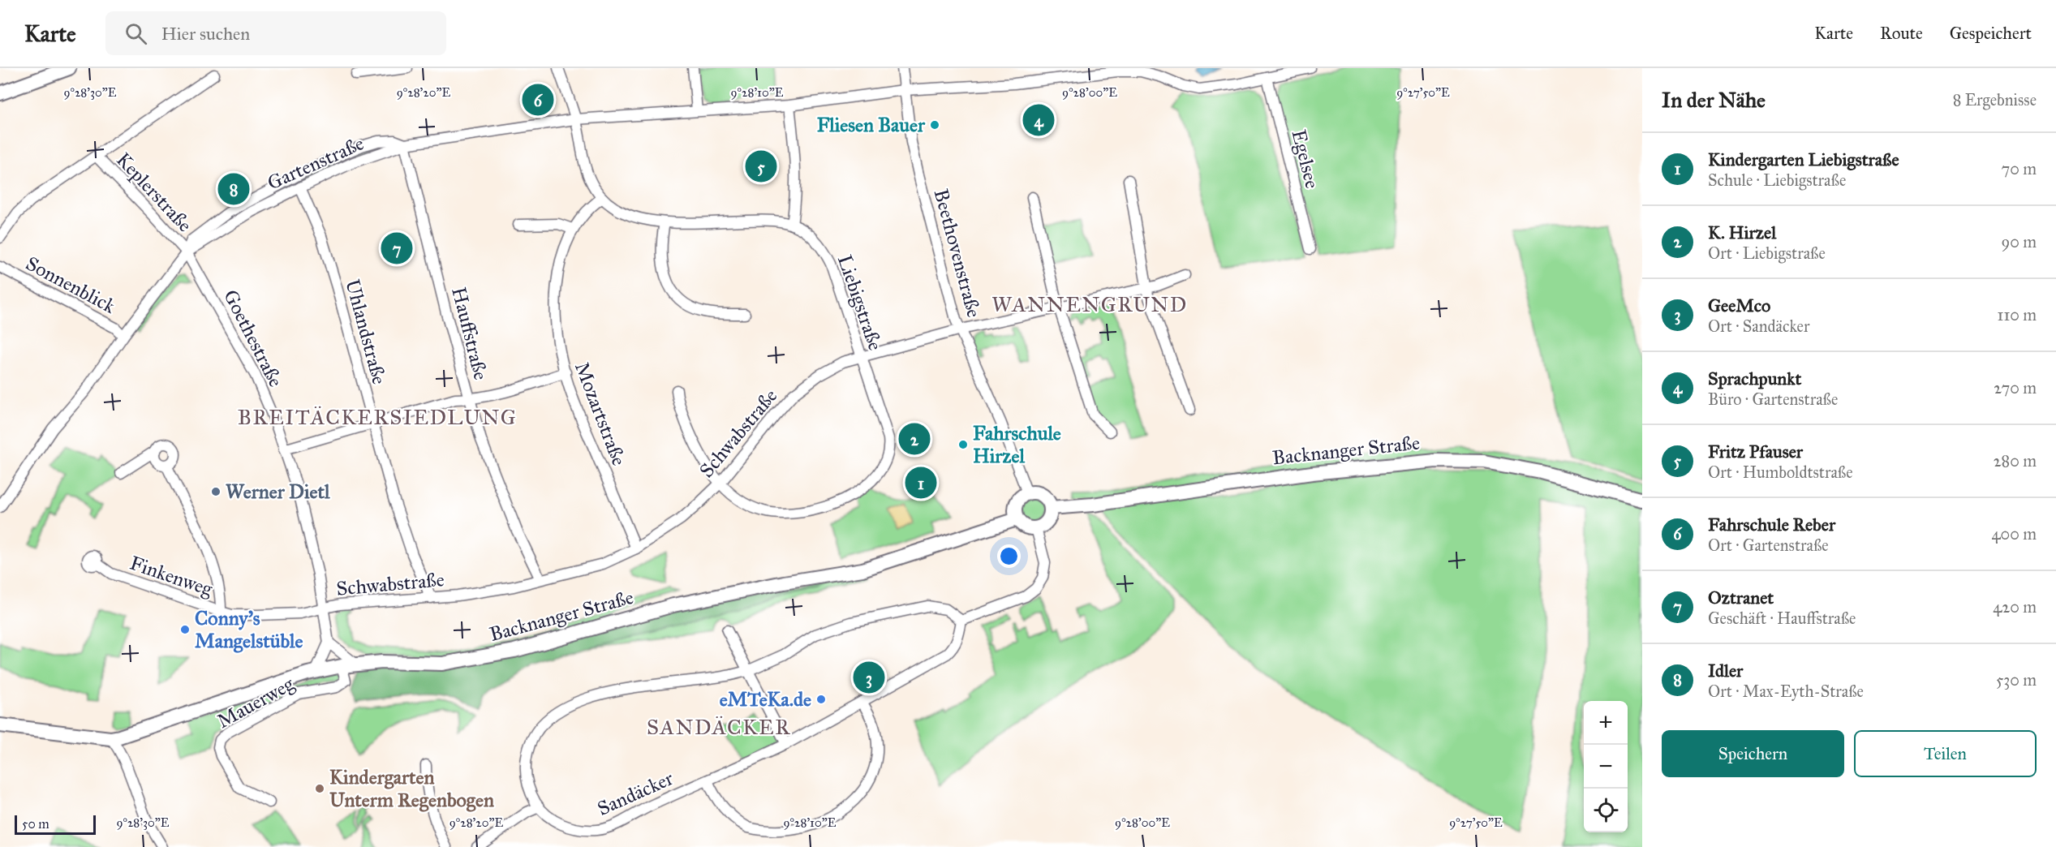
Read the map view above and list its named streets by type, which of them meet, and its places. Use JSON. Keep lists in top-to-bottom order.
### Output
{
  "streets": {
    "street": [
      "Egelsee",
      "Gartenstraße",
      "Keplerstraße",
      "Beethovenstraße",
      "Sonnenblick",
      "Liebigstraße",
      "Uhlandstraße",
      "Hauffstraße",
      "Goethestraße",
      "Mozartstraße",
      "Schwabstraße",
      "Backnanger Straße",
      "Finkenweg",
      "Mauerweg",
      "Sandäcker"
    ]
  },
  "crossings": [
    ["Egelsee", "Gartenstraße"],
    ["Gartenstraße", "Keplerstraße"],
    ["Gartenstraße", "Beethovenstraße"],
    ["Gartenstraße", "Sonnenblick"],
    ["Gartenstraße", "Liebigstraße"],
    ["Gartenstraße", "Uhlandstraße"],
    ["Gartenstraße", "Hauffstraße"],
    ["Gartenstraße", "Goethestraße"],
    ["Keplerstraße", "Goethestraße"],
    ["Beethovenstraße", "Schwabstraße"],
    ["Beethovenstraße", "Backnanger Straße"],
    ["Liebigstraße", "Mozartstraße"],
    ["Liebigstraße", "Schwabstraße"],
    ["Uhlandstraße", "Schwabstraße"],
    ["Hauffstraße", "Schwabstraße"],
    ["Goethestraße", "Schwabstraße"],
    ["Goethestraße", "Finkenweg"],
    ["Mozartstraße", "Schwabstraße"],
    ["Schwabstraße", "Finkenweg"],
    ["Backnanger Straße", "Mauerweg"]
  ],
  "districts": ["WANNENGRUND", "BREITÄCKERSIEDLUNG", "SANDÄCKER"],
  "places": [
    "Fliesen Bauer",
    "Fahrschule Hirzel",
    "Werner Dietl",
    "Conny's Mangelstüble",
    "eMTeKa.de",
    "Kindergarten Unterm Regenbogen"
  ],
  "scale_bar": "50 m",
  "page": {
    "header": "Karte",
    "search": "Hier suchen",
    "nav": ["Karte", "Route", "Gespeichert"],
    "heading": ["In der Nähe", "8 Ergebnisse"],
    "pins": [
      "6",
      "4",
      "5",
      "8",
      "7",
      "2",
      "1",
      "3"
    ],
    "list": [
      {
        "mark": "1",
        "name": "Kindergarten Liebigstraße",
        "note": "Schule · Liebigstraße",
        "value": "70 m"
      },
      {
        "mark": "2",
        "name": "K. Hirzel",
        "note": "Ort · Liebigstraße",
        "value": "90 m"
      },
      {
        "mark": "3",
        "name": "GeeMco",
        "note": "Ort · Sandäcker",
        "value": "110 m"
      },
      {
        "mark": "4",
        "name": "Sprachpunkt",
        "note": "Büro · Gartenstraße",
        "value": "270 m"
      },
      {
        "mark": "5",
        "name": "Fritz Pfauser",
        "note": "Ort · Humboldtstraße",
        "value": "280 m"
      },
      {
        "mark": "6",
        "name": "Fahrschule Reber",
        "note": "Ort · Gartenstraße",
        "value": "400 m"
      },
      {
        "mark": "7",
        "name": "Oztranet",
        "note": "Geschäft · Hauffstraße",
        "value": "420 m"
      },
      {
        "mark": "8",
        "name": "Idler",
        "note": "Ort · Max-Eyth-Straße",
        "value": "530 m"
      }
    ],
    "map_buttons": ["+", "−"],
    "buttons": ["Speichern", "Teilen"],
    "scale": "50 m"
  },
  "coordinates": [
    "9°28'30\"E",
    "9°28'20\"E",
    "9°28'10\"E",
    "9°28'00\"E",
    "9°27'50\"E"
  ]
}
